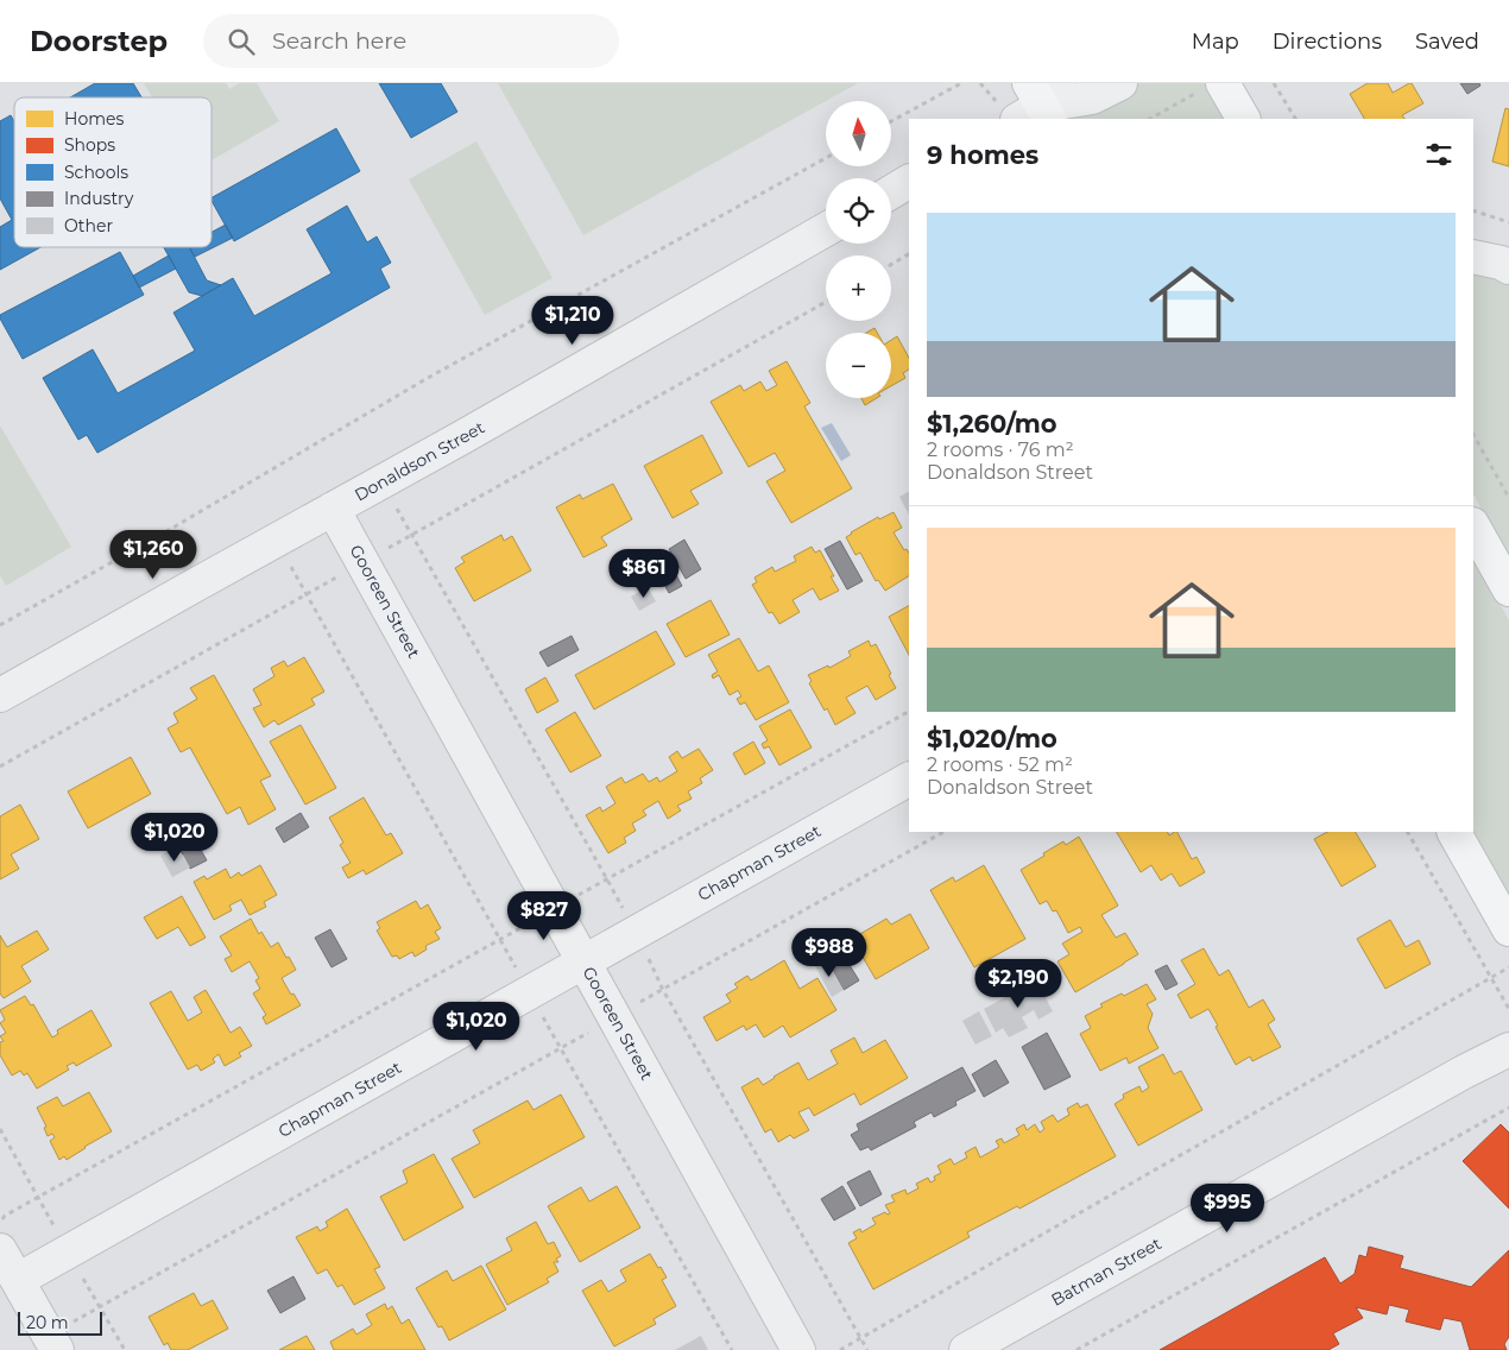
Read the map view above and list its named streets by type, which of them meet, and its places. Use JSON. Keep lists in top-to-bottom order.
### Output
{
  "streets": {
    "street": [
      "Donaldson Street",
      "Gooreen Street",
      "Chapman Street",
      "Batman Street"
    ]
  },
  "crossings": [
    ["Donaldson Street", "Gooreen Street"],
    ["Gooreen Street", "Chapman Street"]
  ],
  "legend": [
    "Homes",
    "Shops",
    "Schools",
    "Industry",
    "Other"
  ],
  "scale_bar": "20 m",
  "north": "top",
  "page": {
    "header": "Doorstep",
    "search": "Search here",
    "nav": ["Map", "Directions", "Saved"],
    "map_buttons": ["+", "−"],
    "heading": "9 homes",
    "list": [
      {
        "name": "$1,260/mo",
        "note": "2 rooms · 76 m² · Donaldson Street"
      },
      {
        "name": "$1,020/mo",
        "note": "2 rooms · 52 m² · Donaldson Street"
      }
    ],
    "price": [
      "$1,210",
      "$1,260",
      "$861",
      "$1,020",
      "$827",
      "$988",
      "$2,190",
      "$1,020",
      "$995"
    ],
    "scale": "20 m"
  }
}
